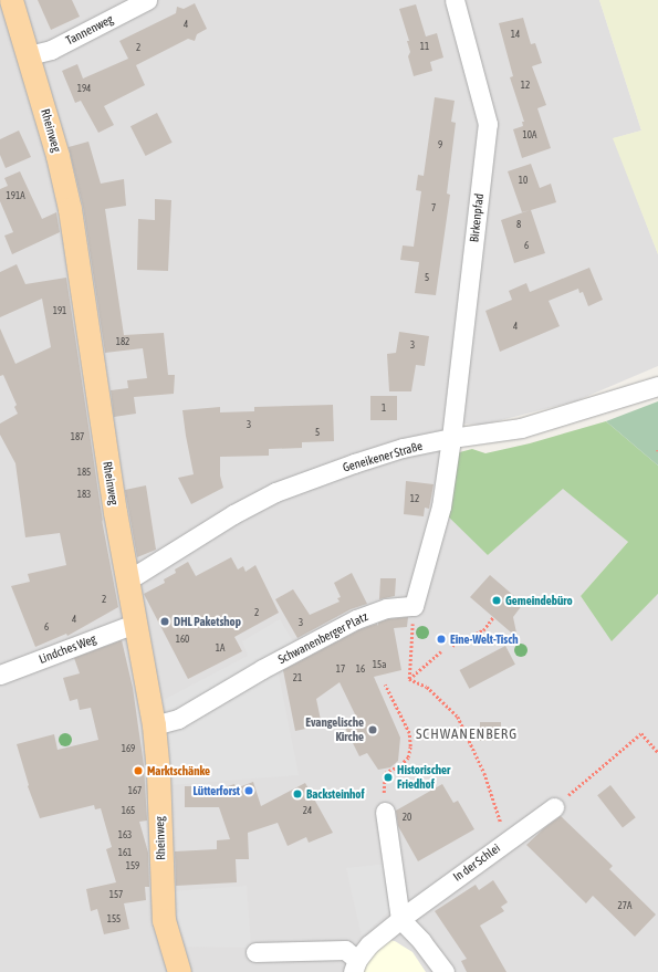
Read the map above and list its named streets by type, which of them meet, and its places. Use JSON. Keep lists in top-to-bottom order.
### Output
{
  "streets": {
    "main road": ["Rheinweg"],
    "street": [
      "Tannenweg",
      "Birkenpfad",
      "Geneikener Straße",
      "Schwanenberger Platz",
      "Lindches Weg",
      "In der Schlei"
    ]
  },
  "crossings": [
    ["Tannenweg", "Rheinweg"],
    ["Rheinweg", "Geneikener Straße"],
    ["Rheinweg", "Schwanenberger Platz"],
    ["Rheinweg", "Lindches Weg"],
    ["Birkenpfad", "Geneikener Straße"]
  ],
  "districts": ["SCHWANENBERG"],
  "places": [
    "Gemeindebüro",
    "DHL Paketshop",
    "Eine-Welt-Tisch",
    "Evangelische Kirche",
    "Marktschänke",
    "Historischer Friedhof",
    "Lütterforst",
    "Backsteinhof"
  ],
  "house_numbers": [
    "4",
    "14",
    "11",
    "2",
    "12",
    "194",
    "10A",
    "9",
    "10",
    "191A",
    "7",
    "8",
    "6",
    "5",
    "191",
    "4",
    "182",
    "3",
    "1",
    "3",
    "5",
    "187",
    "185",
    "183",
    "12",
    "2",
    "2",
    "4",
    "3",
    "6",
    "160",
    "1A",
    "15a",
    "17",
    "16",
    "21",
    "169",
    "167",
    "165",
    "24",
    "20",
    "163",
    "161",
    "159",
    "157",
    "27A",
    "155"
  ]
}
